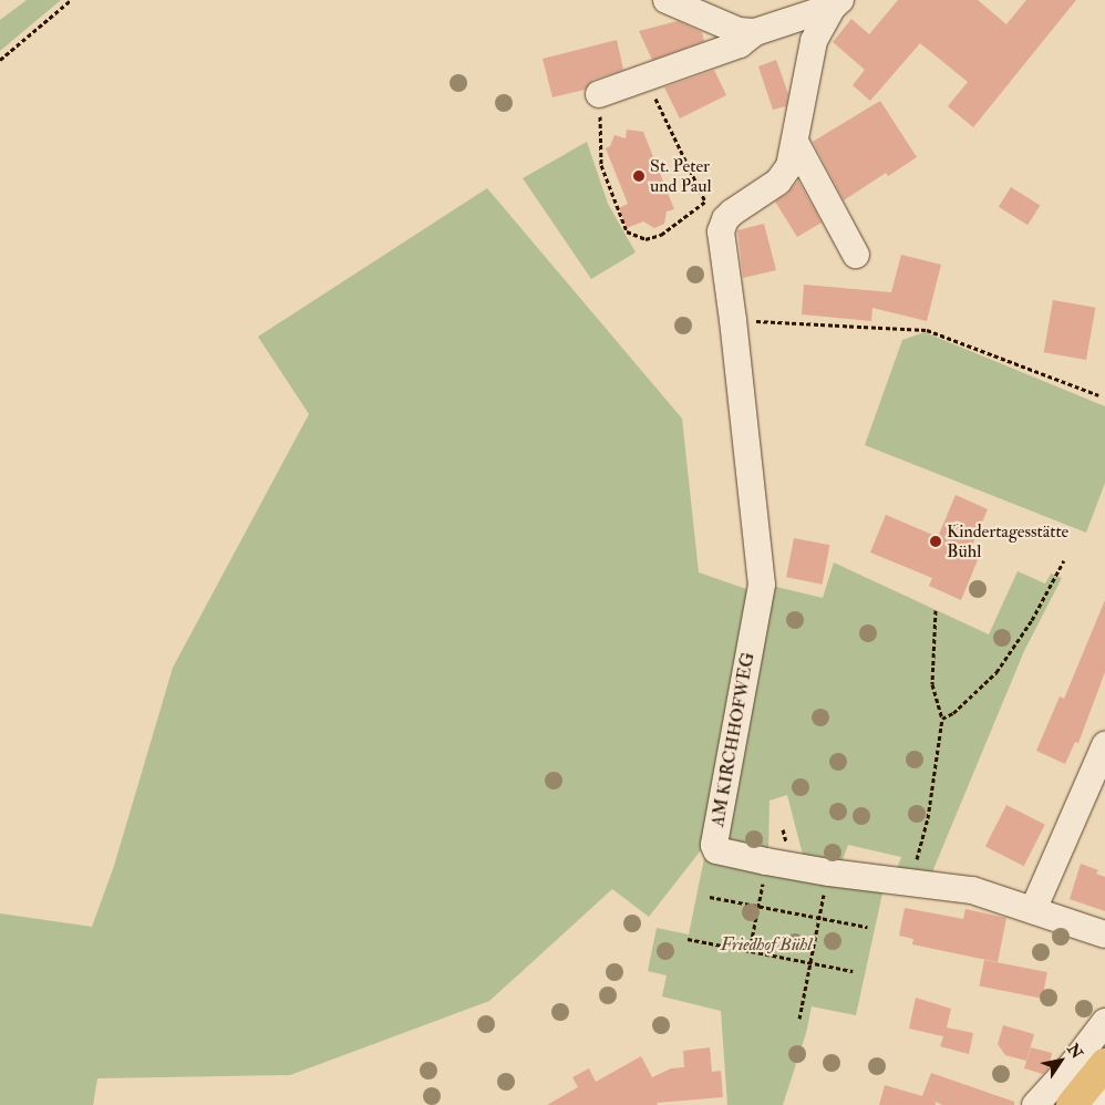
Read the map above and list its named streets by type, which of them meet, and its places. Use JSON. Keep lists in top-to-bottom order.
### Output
{
  "streets": {
    "street": ["AM KIRCHHOFWEG"]
  },
  "parks": ["Friedhof Bühl"],
  "places": ["St. Peter und Paul", "Kindertagesstätte Bühl"],
  "north": "top right"
}
